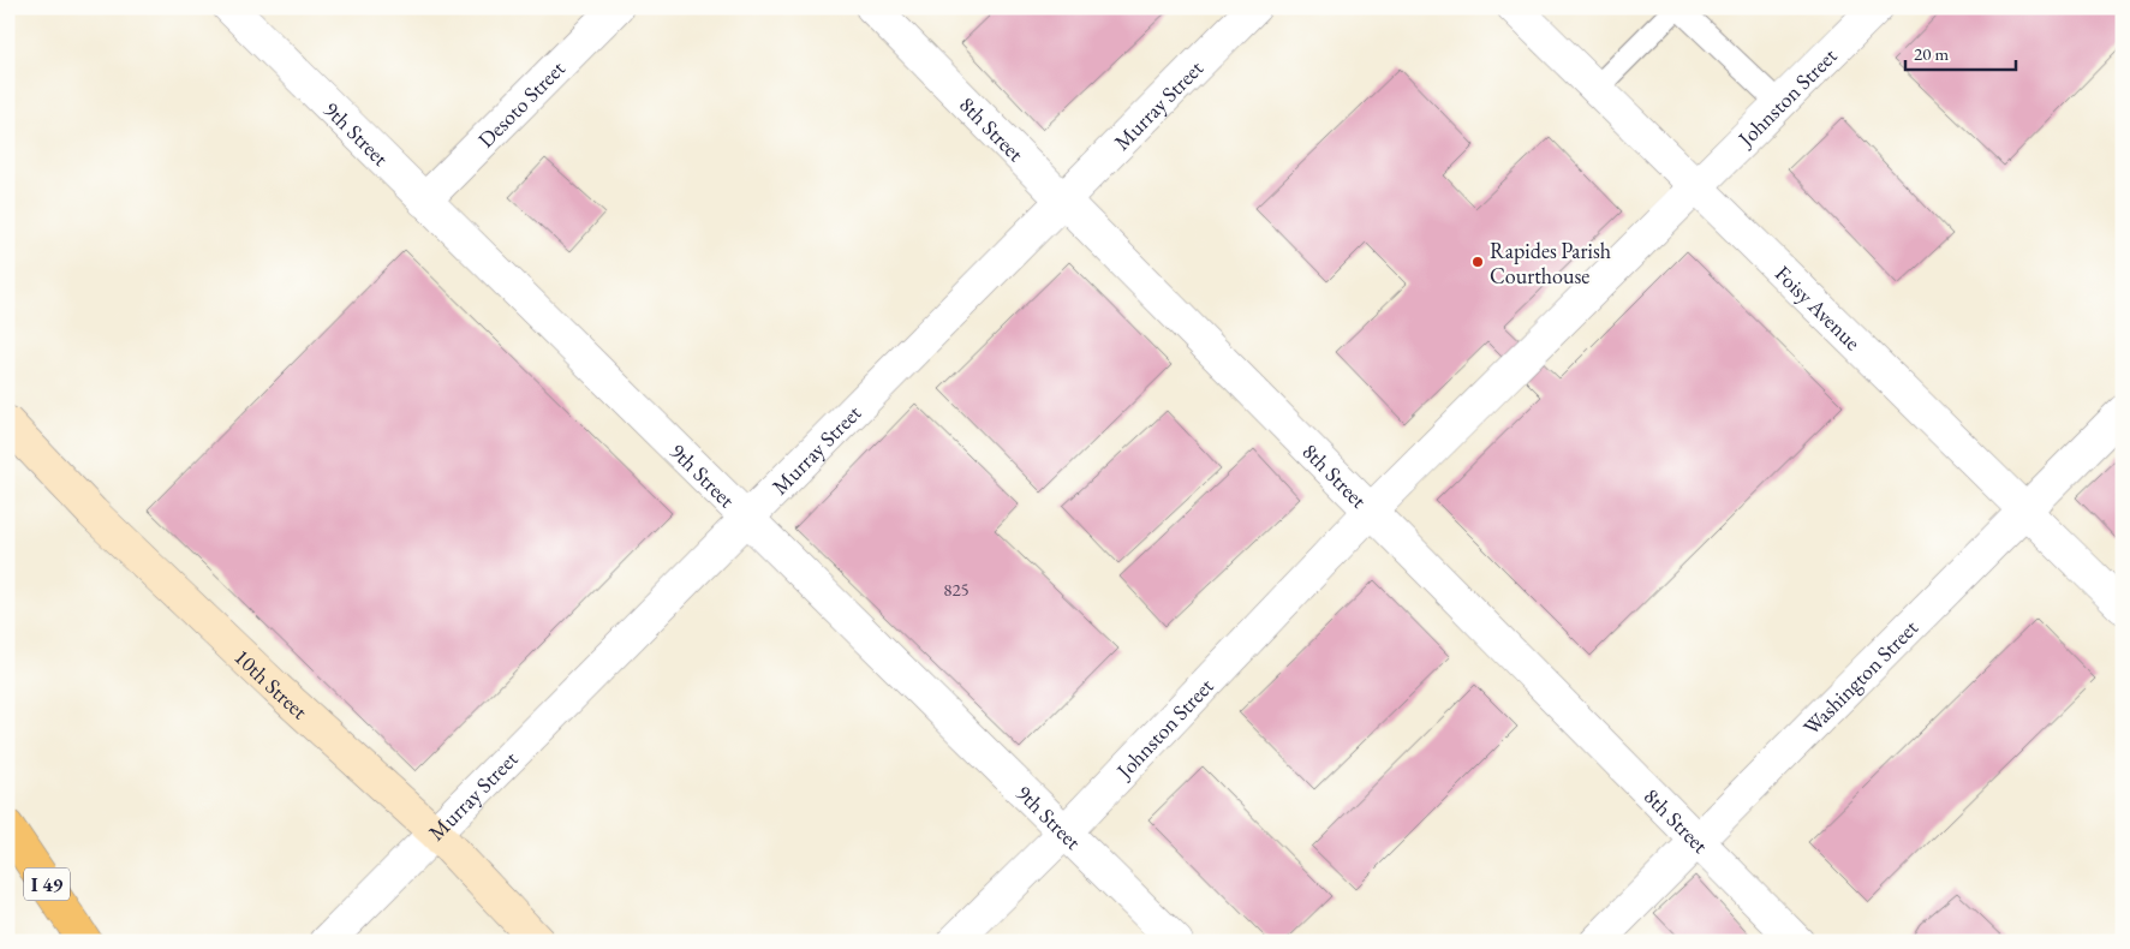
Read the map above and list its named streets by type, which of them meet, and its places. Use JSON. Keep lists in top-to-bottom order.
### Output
{
  "streets": {
    "highway": ["I 49"],
    "main road": ["10th Street"],
    "street": [
      "Johnston Street",
      "Murray Street",
      "Desoto Street",
      "8th Street",
      "9th Street",
      "Foisy Avenue",
      "Washington Street"
    ]
  },
  "crossings": [
    ["Johnston Street", "8th Street"],
    ["Johnston Street", "9th Street"],
    ["Johnston Street", "Foisy Avenue"],
    ["Murray Street", "8th Street"],
    ["Murray Street", "9th Street"],
    ["Murray Street", "10th Street"],
    ["Desoto Street", "9th Street"],
    ["8th Street", "Washington Street"],
    ["Foisy Avenue", "Washington Street"]
  ],
  "places": ["Rapides Parish Courthouse"],
  "house_numbers": ["825"],
  "scale_bar": "20 m"
}
